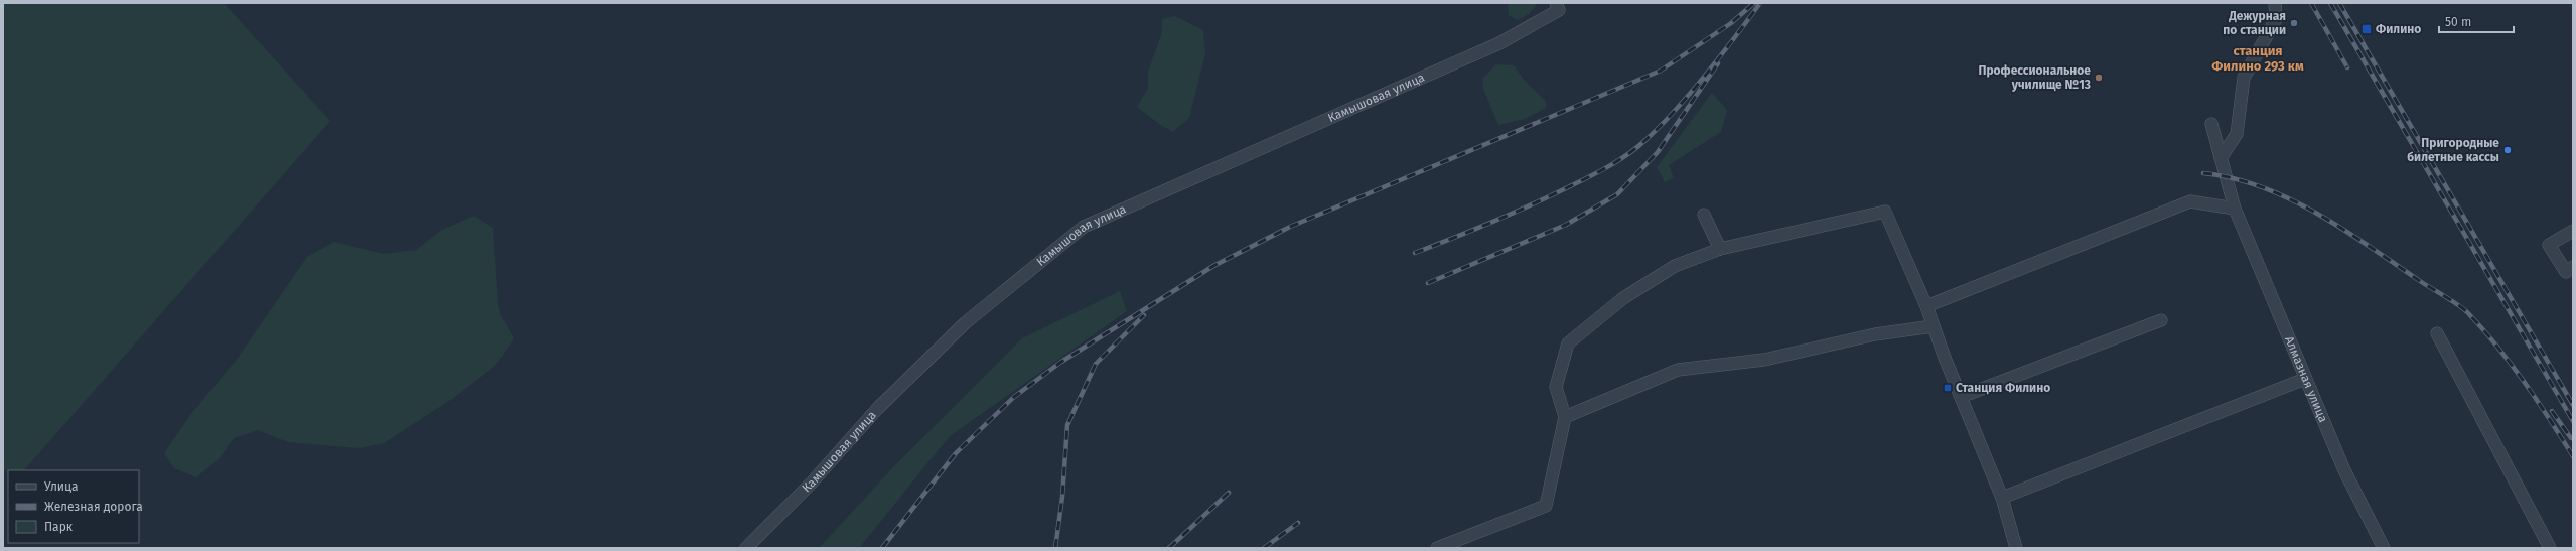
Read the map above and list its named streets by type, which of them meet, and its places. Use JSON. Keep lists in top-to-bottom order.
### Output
{
  "streets": {
    "street": ["Камышовая улица", "Алмазная улица"]
  },
  "districts": ["станция Филино 293 км"],
  "places": {
    "other": ["Дежурная по станции", "Профессиональное училище №13", "Пригородные билетные кассы"],
    "transit": ["Филино", "Станция Филино"]
  },
  "legend": ["Улица", "Железная дорога", "Парк"],
  "scale_bar": "50 m"
}
